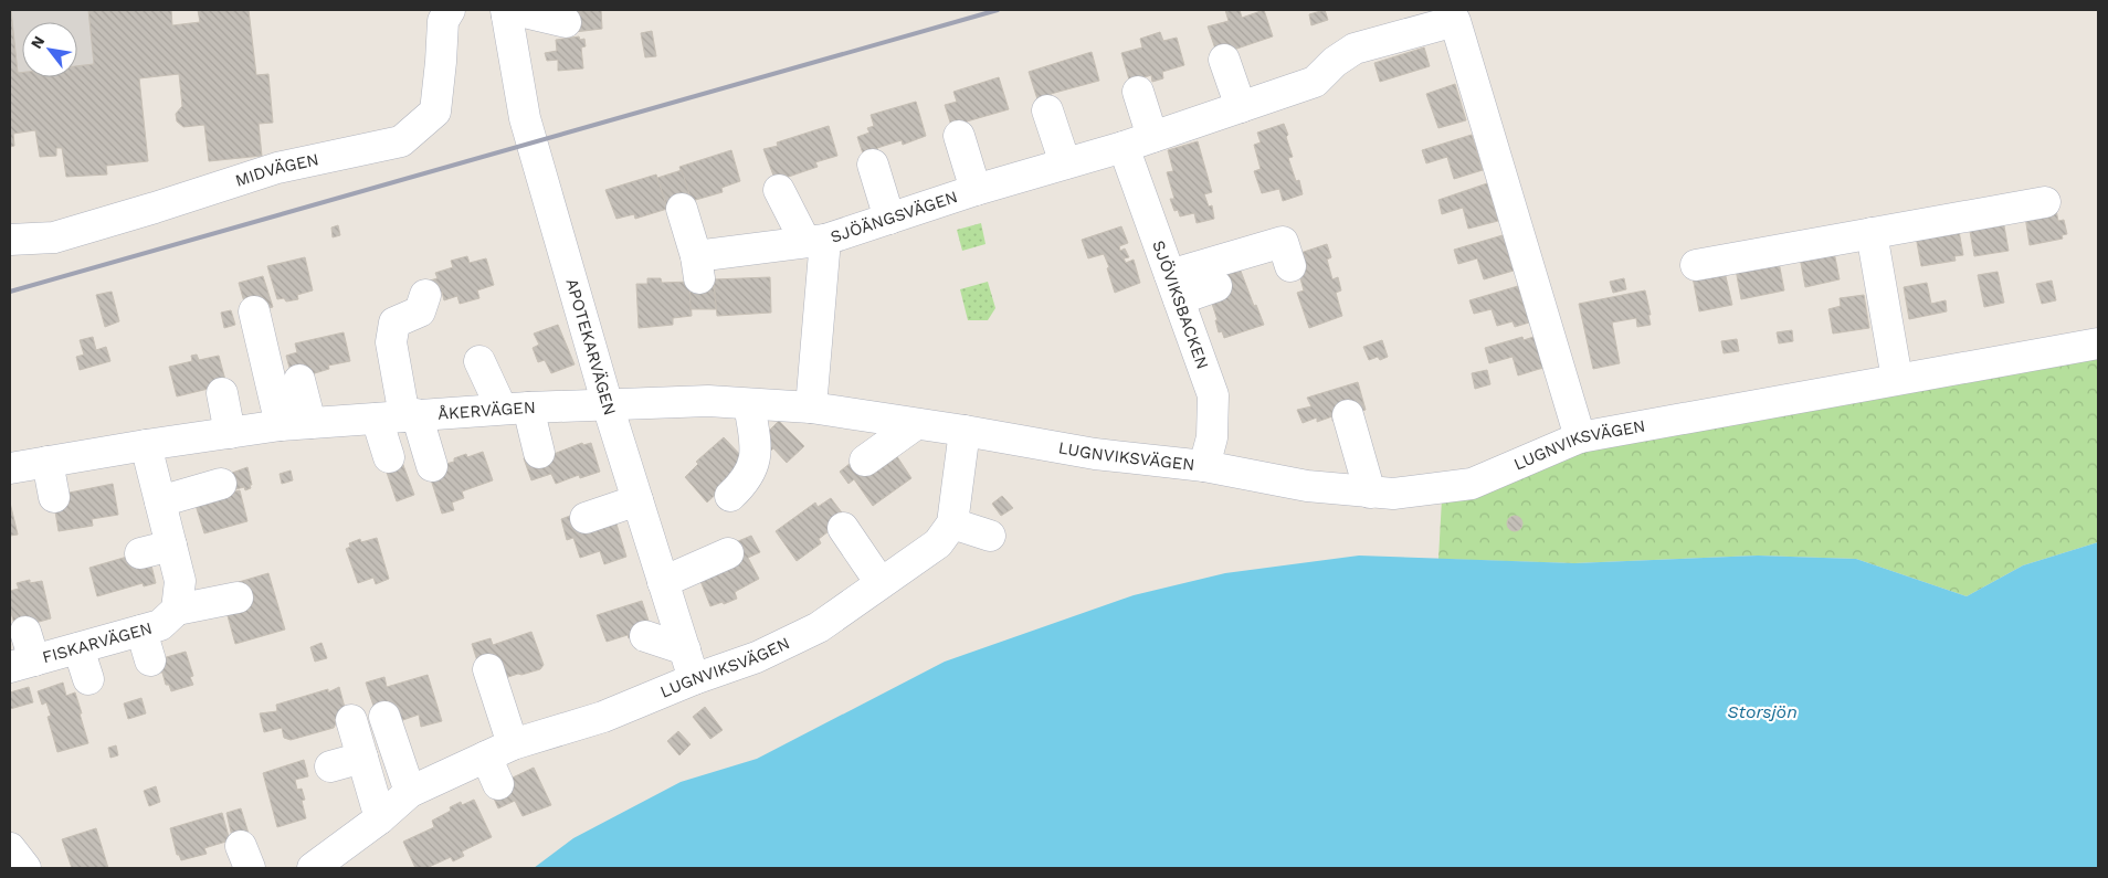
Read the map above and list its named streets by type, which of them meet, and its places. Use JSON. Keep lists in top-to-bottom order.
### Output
{
  "streets": {
    "street": [
      "MIDVÄGEN",
      "SJÖÄNGSVÄGEN",
      "SJÖVIKSBACKEN",
      "APOTEKARVÄGEN",
      "ÅKERVÄGEN",
      "LUGNVIKSVÄGEN",
      "FISKARVÄGEN"
    ]
  },
  "crossings": [
    ["SJÖÄNGSVÄGEN", "SJÖVIKSBACKEN"],
    ["SJÖÄNGSVÄGEN", "ÅKERVÄGEN"],
    ["SJÖÄNGSVÄGEN", "LUGNVIKSVÄGEN"],
    ["SJÖVIKSBACKEN", "LUGNVIKSVÄGEN"],
    ["APOTEKARVÄGEN", "ÅKERVÄGEN"],
    ["APOTEKARVÄGEN", "LUGNVIKSVÄGEN"],
    ["ÅKERVÄGEN", "LUGNVIKSVÄGEN"]
  ],
  "water": ["Storsjön"],
  "north": "top left"
}
